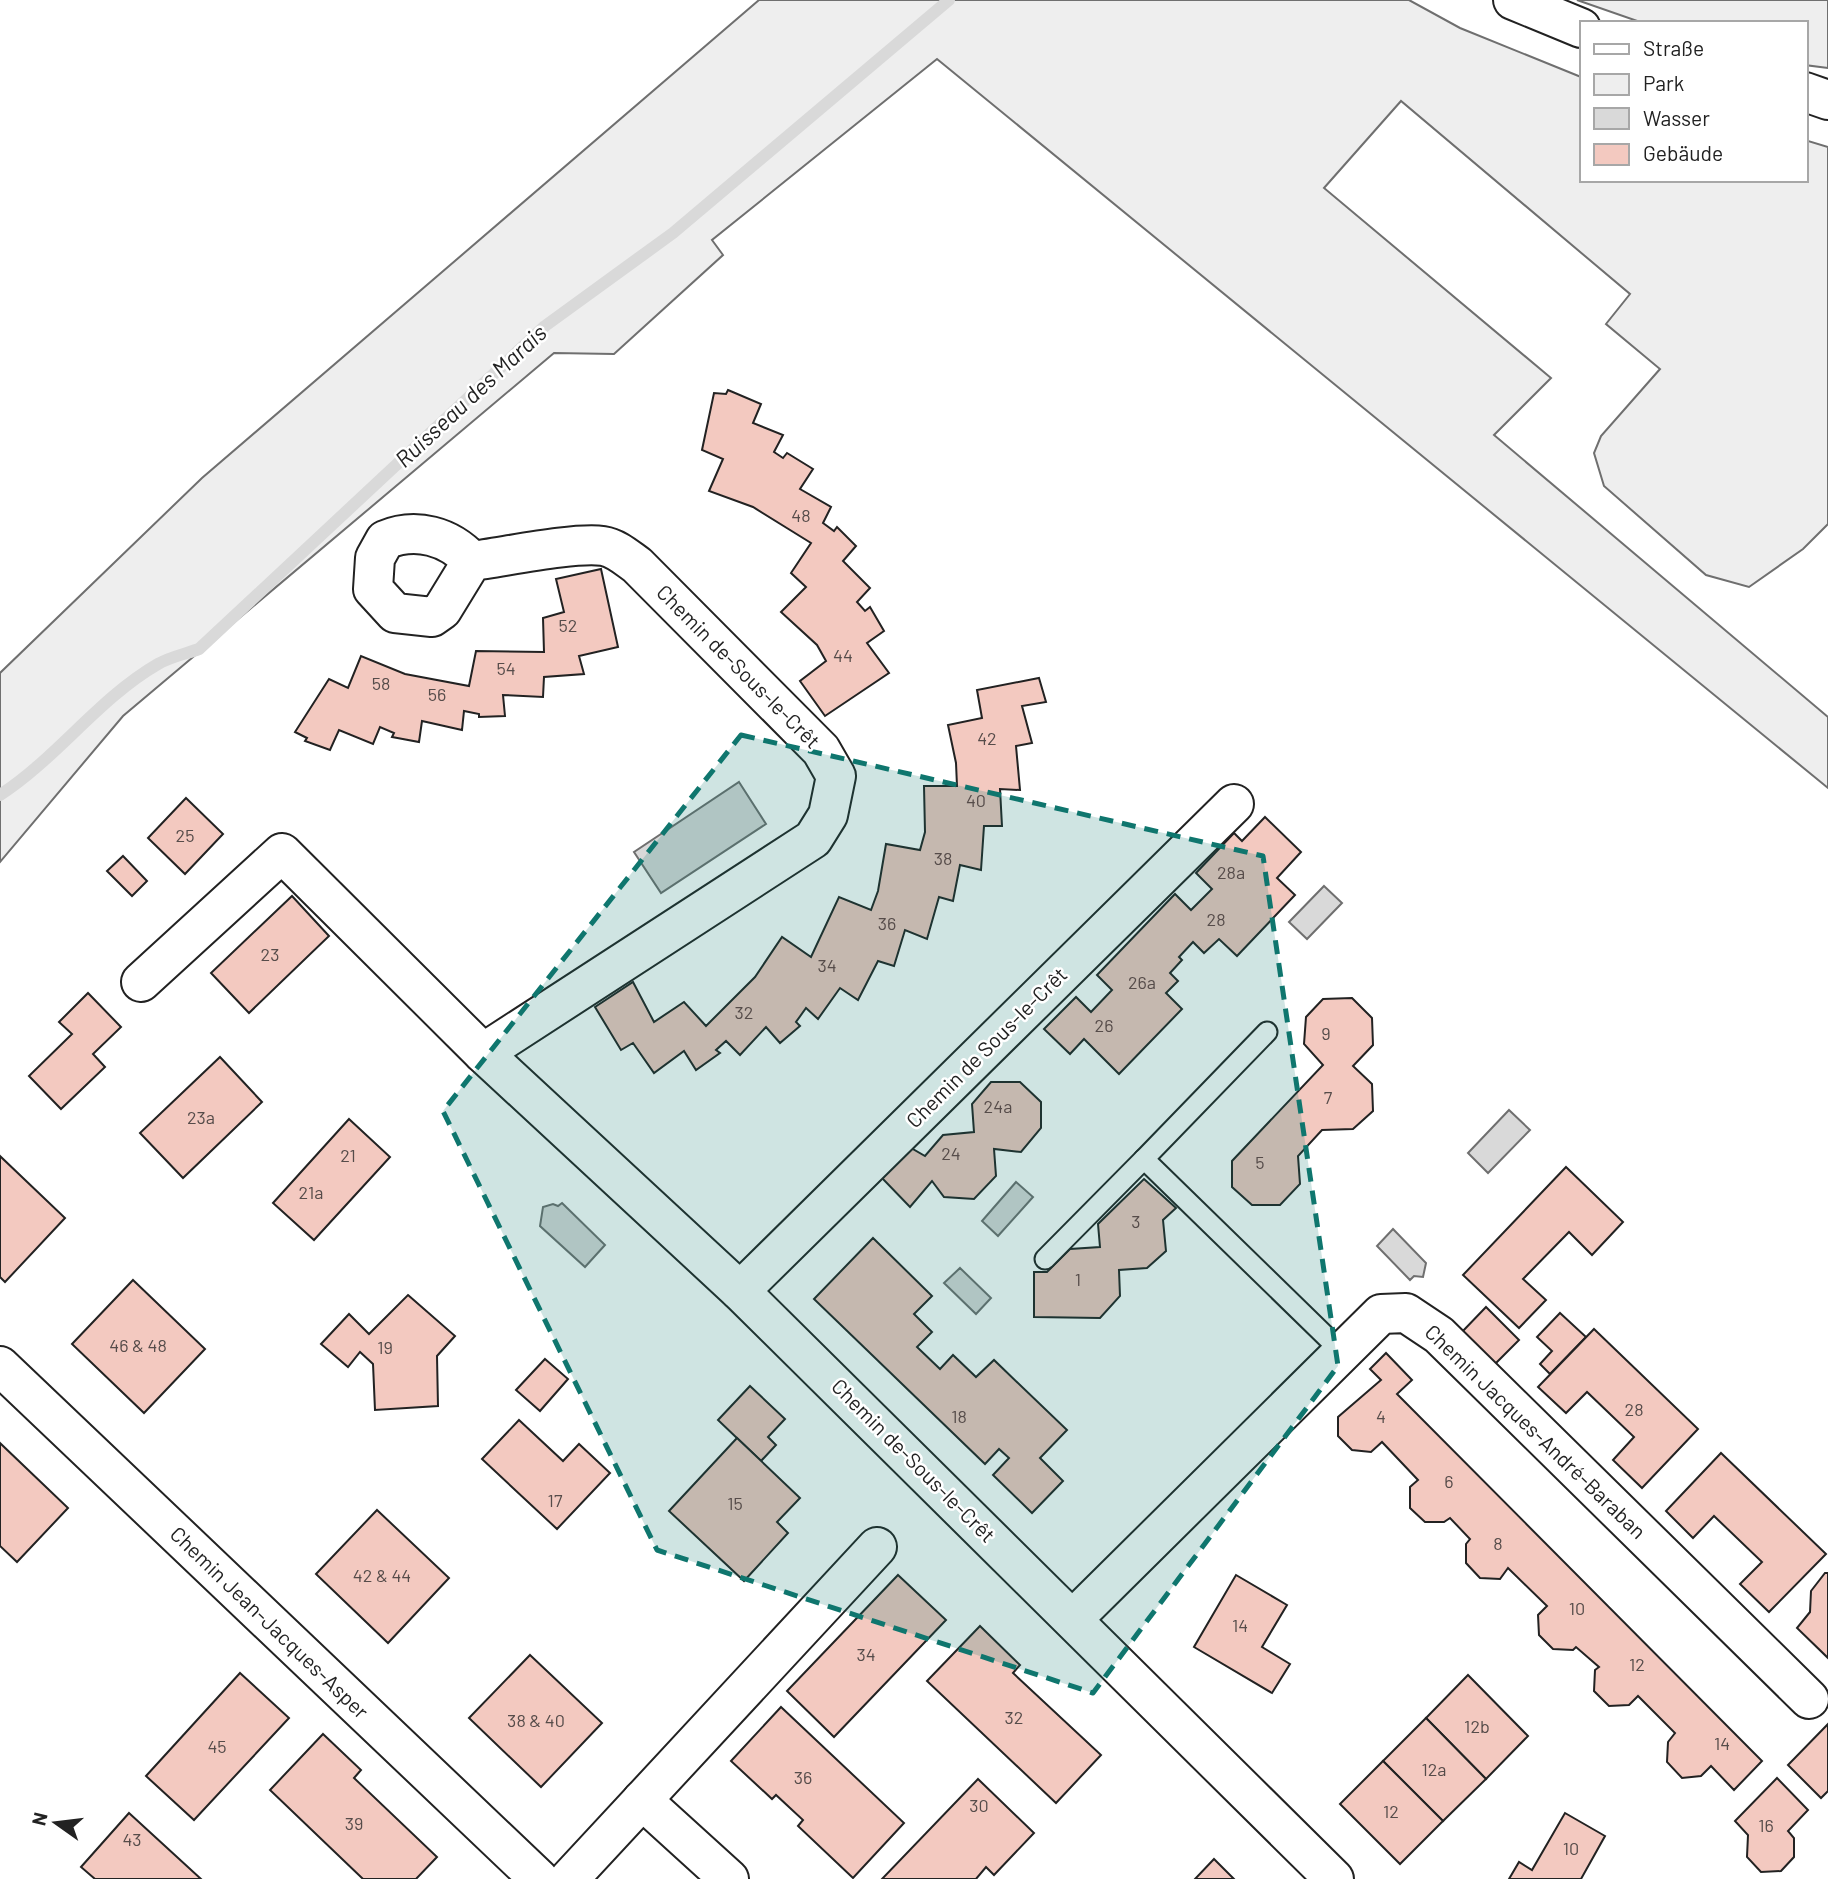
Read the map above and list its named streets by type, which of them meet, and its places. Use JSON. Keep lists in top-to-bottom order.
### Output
{
  "streets": {
    "street": [
      "Chemin de-Sous-le-Crêt",
      "Chemin de Sous-le-Crêt",
      "Chemin Jacques-André-Baraban",
      "Chemin Jean-Jacques-Asper"
    ]
  },
  "crossings": [
    ["Chemin de-Sous-le-Crêt", "Chemin de Sous-le-Crêt"],
    ["Chemin de-Sous-le-Crêt", "Chemin Jacques-André-Baraban"]
  ],
  "water": ["Ruisseau des Marais"],
  "house_numbers": [
    "48",
    "52",
    "44",
    "54",
    "58",
    "56",
    "42",
    "40",
    "25",
    "38",
    "28a",
    "28",
    "36",
    "23",
    "34",
    "26a",
    "32",
    "26",
    "9",
    "7",
    "24a",
    "23a",
    "24",
    "21",
    "5",
    "21a",
    "3",
    "1",
    "46 & 48",
    "19",
    "28",
    "18",
    "4",
    "6",
    "17",
    "15",
    "8",
    "42 & 44",
    "10",
    "14",
    "34",
    "12",
    "32",
    "38 & 40",
    "12b",
    "14",
    "45",
    "12a",
    "36",
    "30",
    "12",
    "39",
    "16",
    "43",
    "10"
  ],
  "legend": [
    "Straße",
    "Park",
    "Wasser",
    "Gebäude"
  ],
  "north": "left"
}
